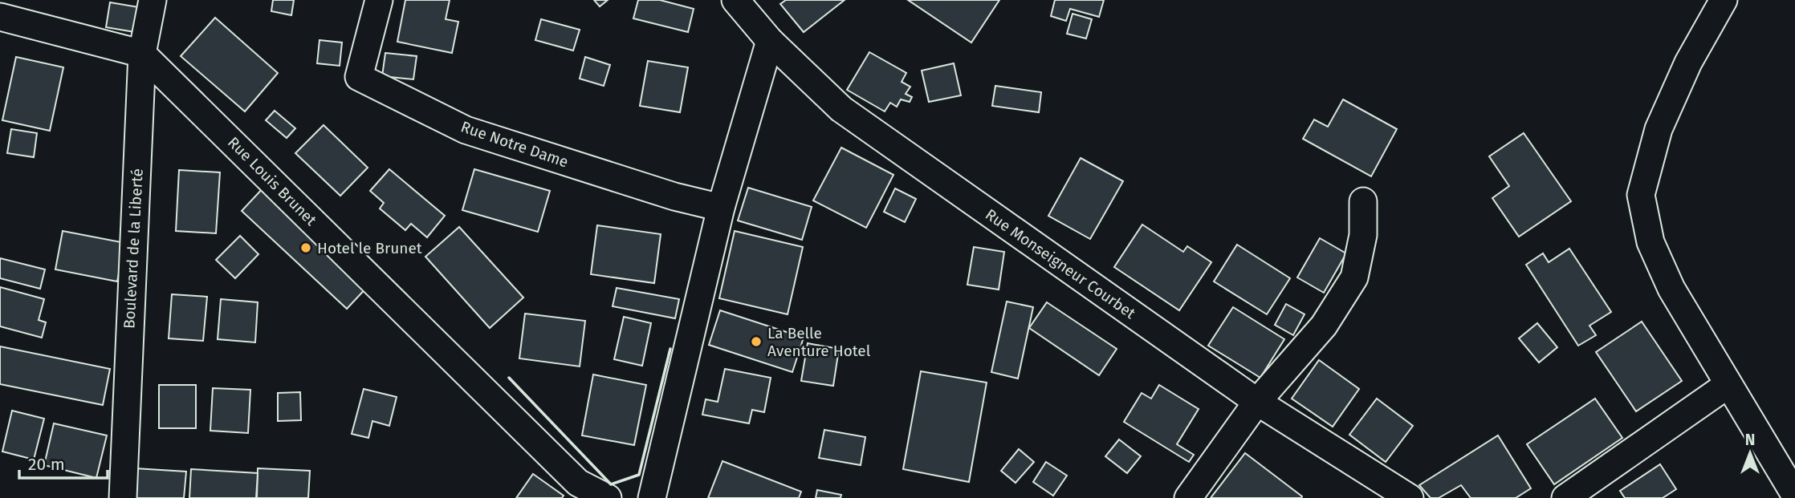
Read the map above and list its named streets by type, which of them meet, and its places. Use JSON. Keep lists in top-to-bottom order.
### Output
{
  "streets": {
    "street": [
      "Rue Notre Dame",
      "Rue Louis Brunet",
      "Boulevard de la Liberté",
      "Rue Monseigneur Courbet"
    ]
  },
  "crossings": [
    ["Rue Louis Brunet", "Boulevard de la Liberté"]
  ],
  "places": ["Hotel le Brunet", "La Belle Aventure Hotel"],
  "scale_bar": "20 m",
  "north": "top"
}
